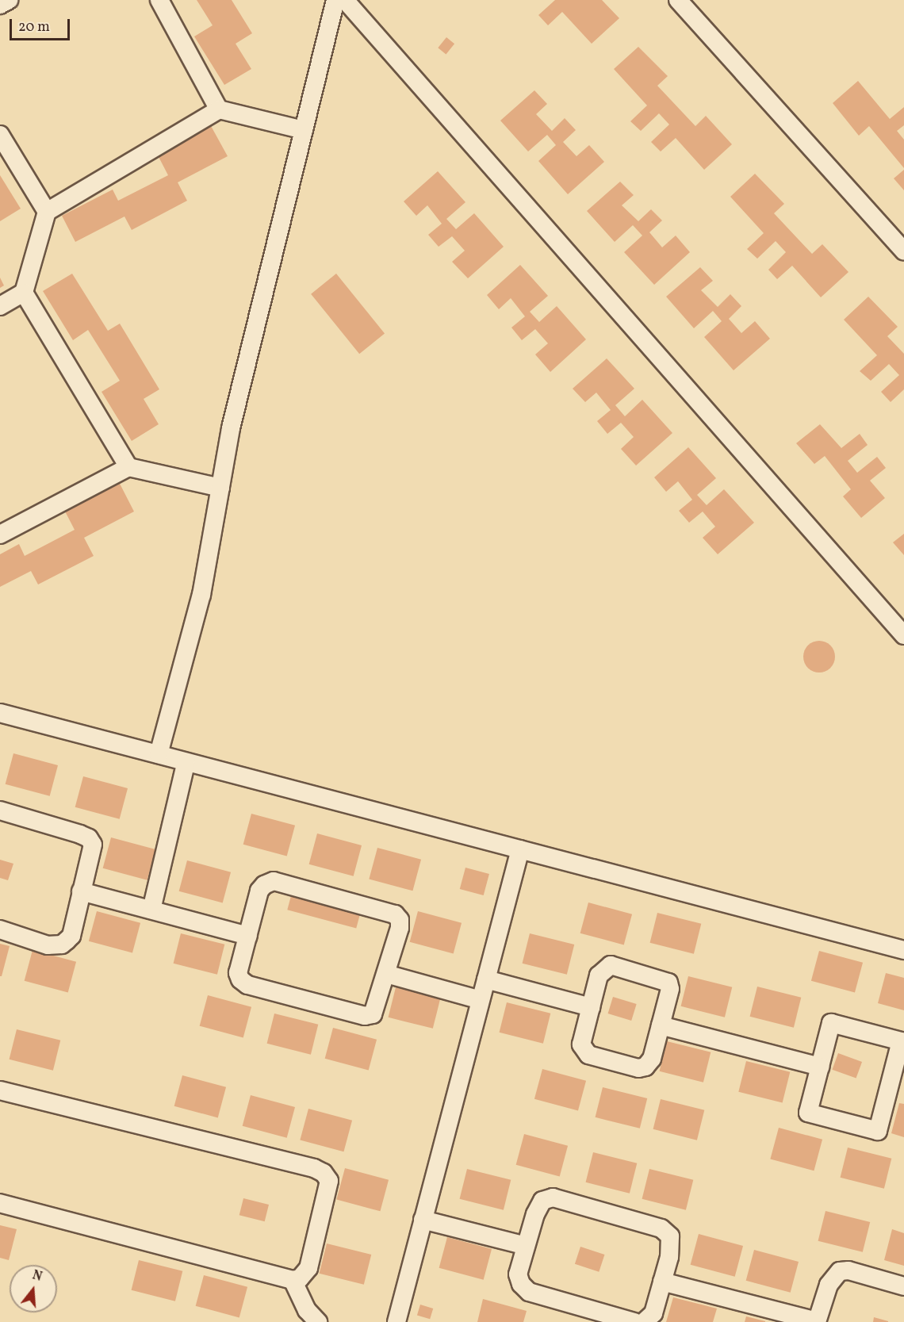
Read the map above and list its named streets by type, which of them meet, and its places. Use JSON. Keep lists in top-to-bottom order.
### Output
{
  "scale_bar": "20 m",
  "north": "top"
}
